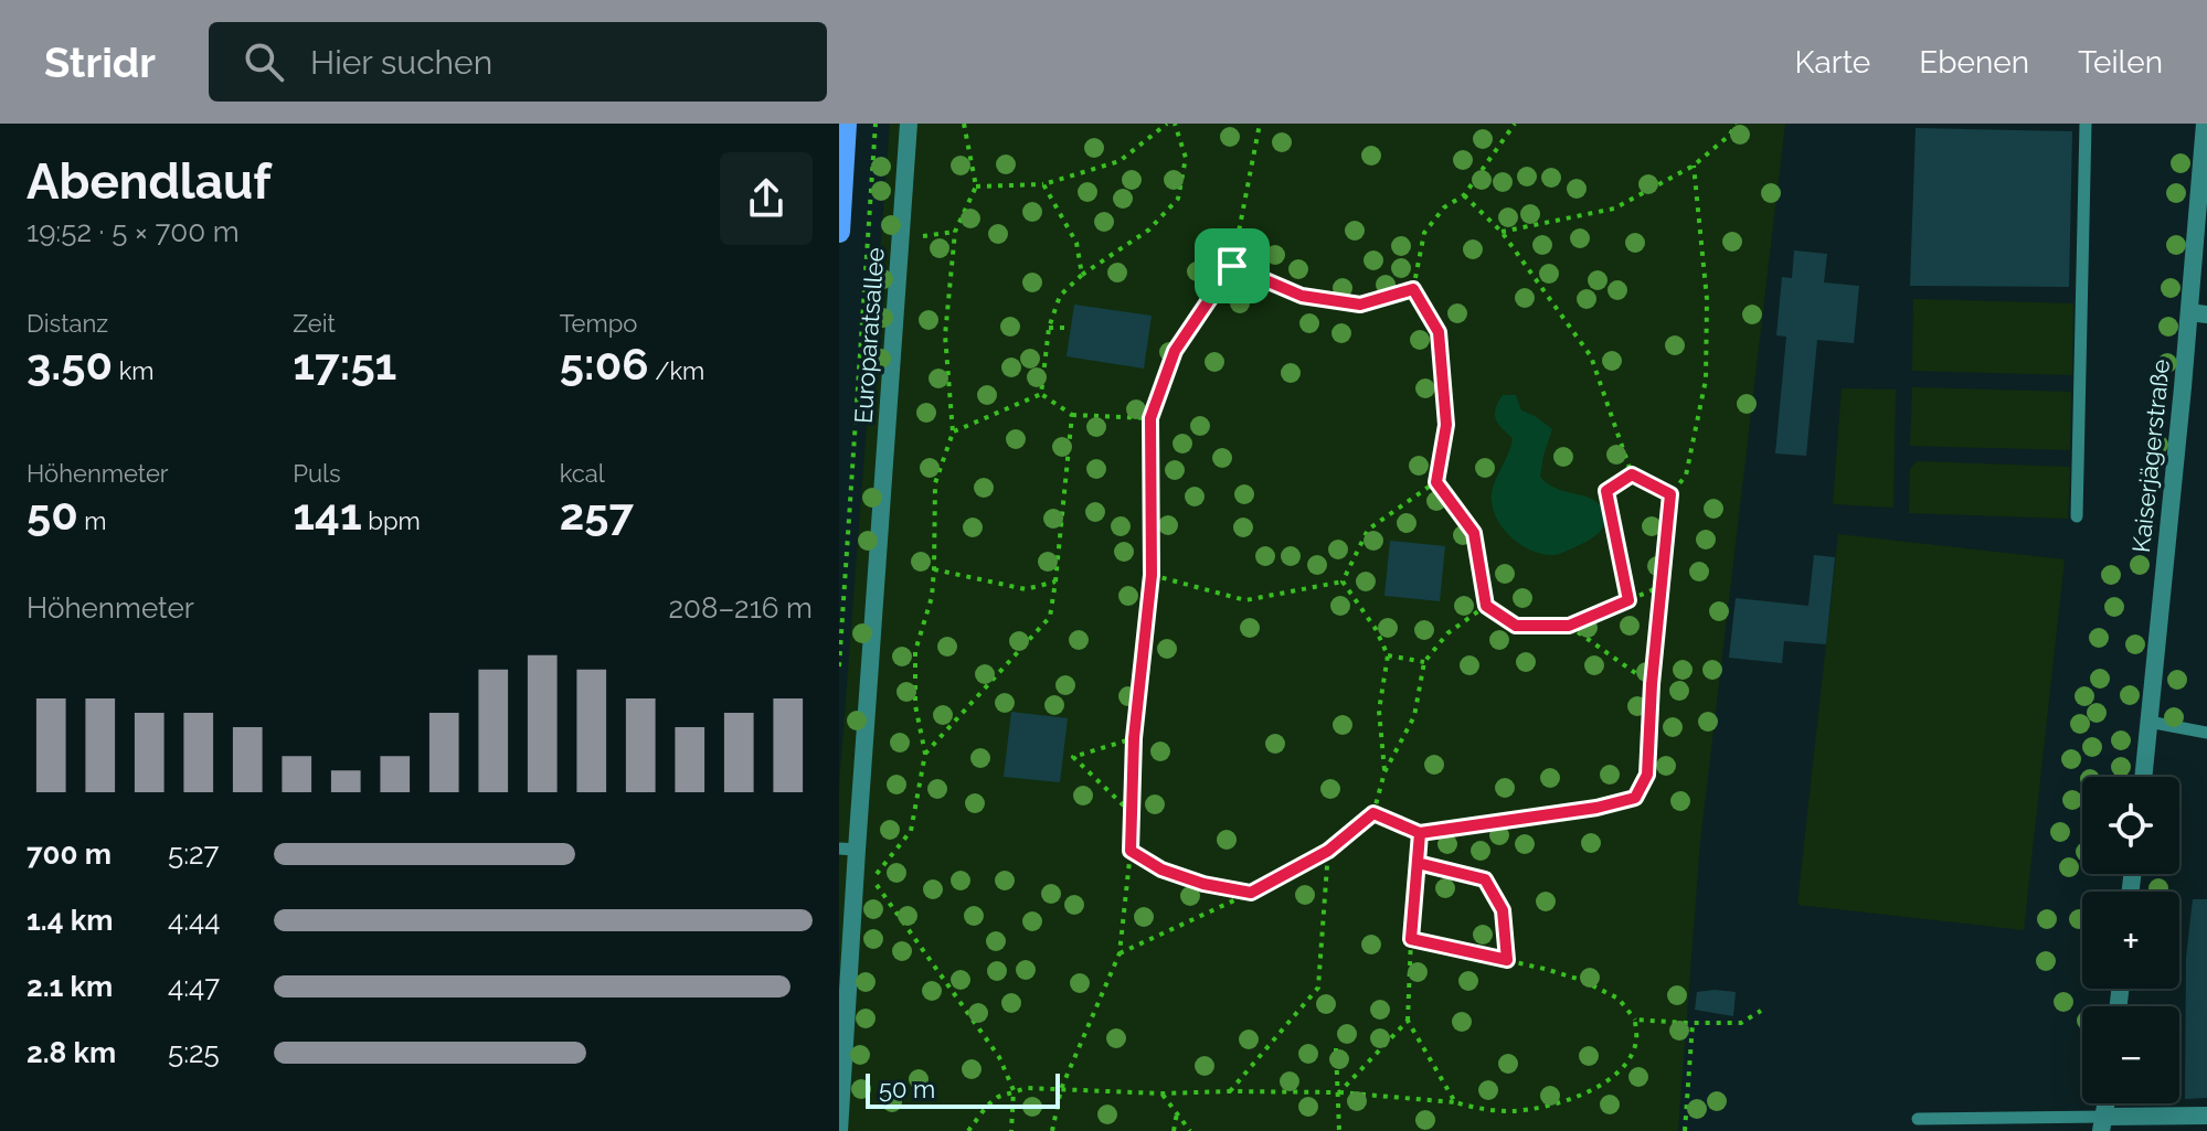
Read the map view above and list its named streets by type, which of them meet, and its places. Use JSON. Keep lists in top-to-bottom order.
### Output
{
  "streets": {
    "street": ["Europaratsallee", "Kaiserjägerstraße"]
  },
  "scale_bar": "50 m",
  "page": {
    "header": "Stridr",
    "search": "Hier suchen",
    "nav": ["Karte", "Ebenen", "Teilen"],
    "heading": ["Abendlauf", "19:52 · 5 × 700 m"],
    "stats": [
      ["Distanz", "3.50 km"],
      ["Zeit", "17:51"],
      ["Tempo", "5:06 /km"],
      ["Höhenmeter", "50 m"],
      ["Puls", "141 bpm"],
      ["kcal", "257"]
    ],
    "chart": ["Höhenmeter", "208–216 m"],
    "map_buttons": ["+", "−"],
    "list": [
      {
        "name": "700 m",
        "note": "5:27"
      },
      {
        "name": "1.4 km",
        "note": "4:44"
      },
      {
        "name": "2.1 km",
        "note": "4:47"
      },
      {
        "name": "2.8 km",
        "note": "5:25"
      }
    ],
    "scale": "50 m"
  }
}
